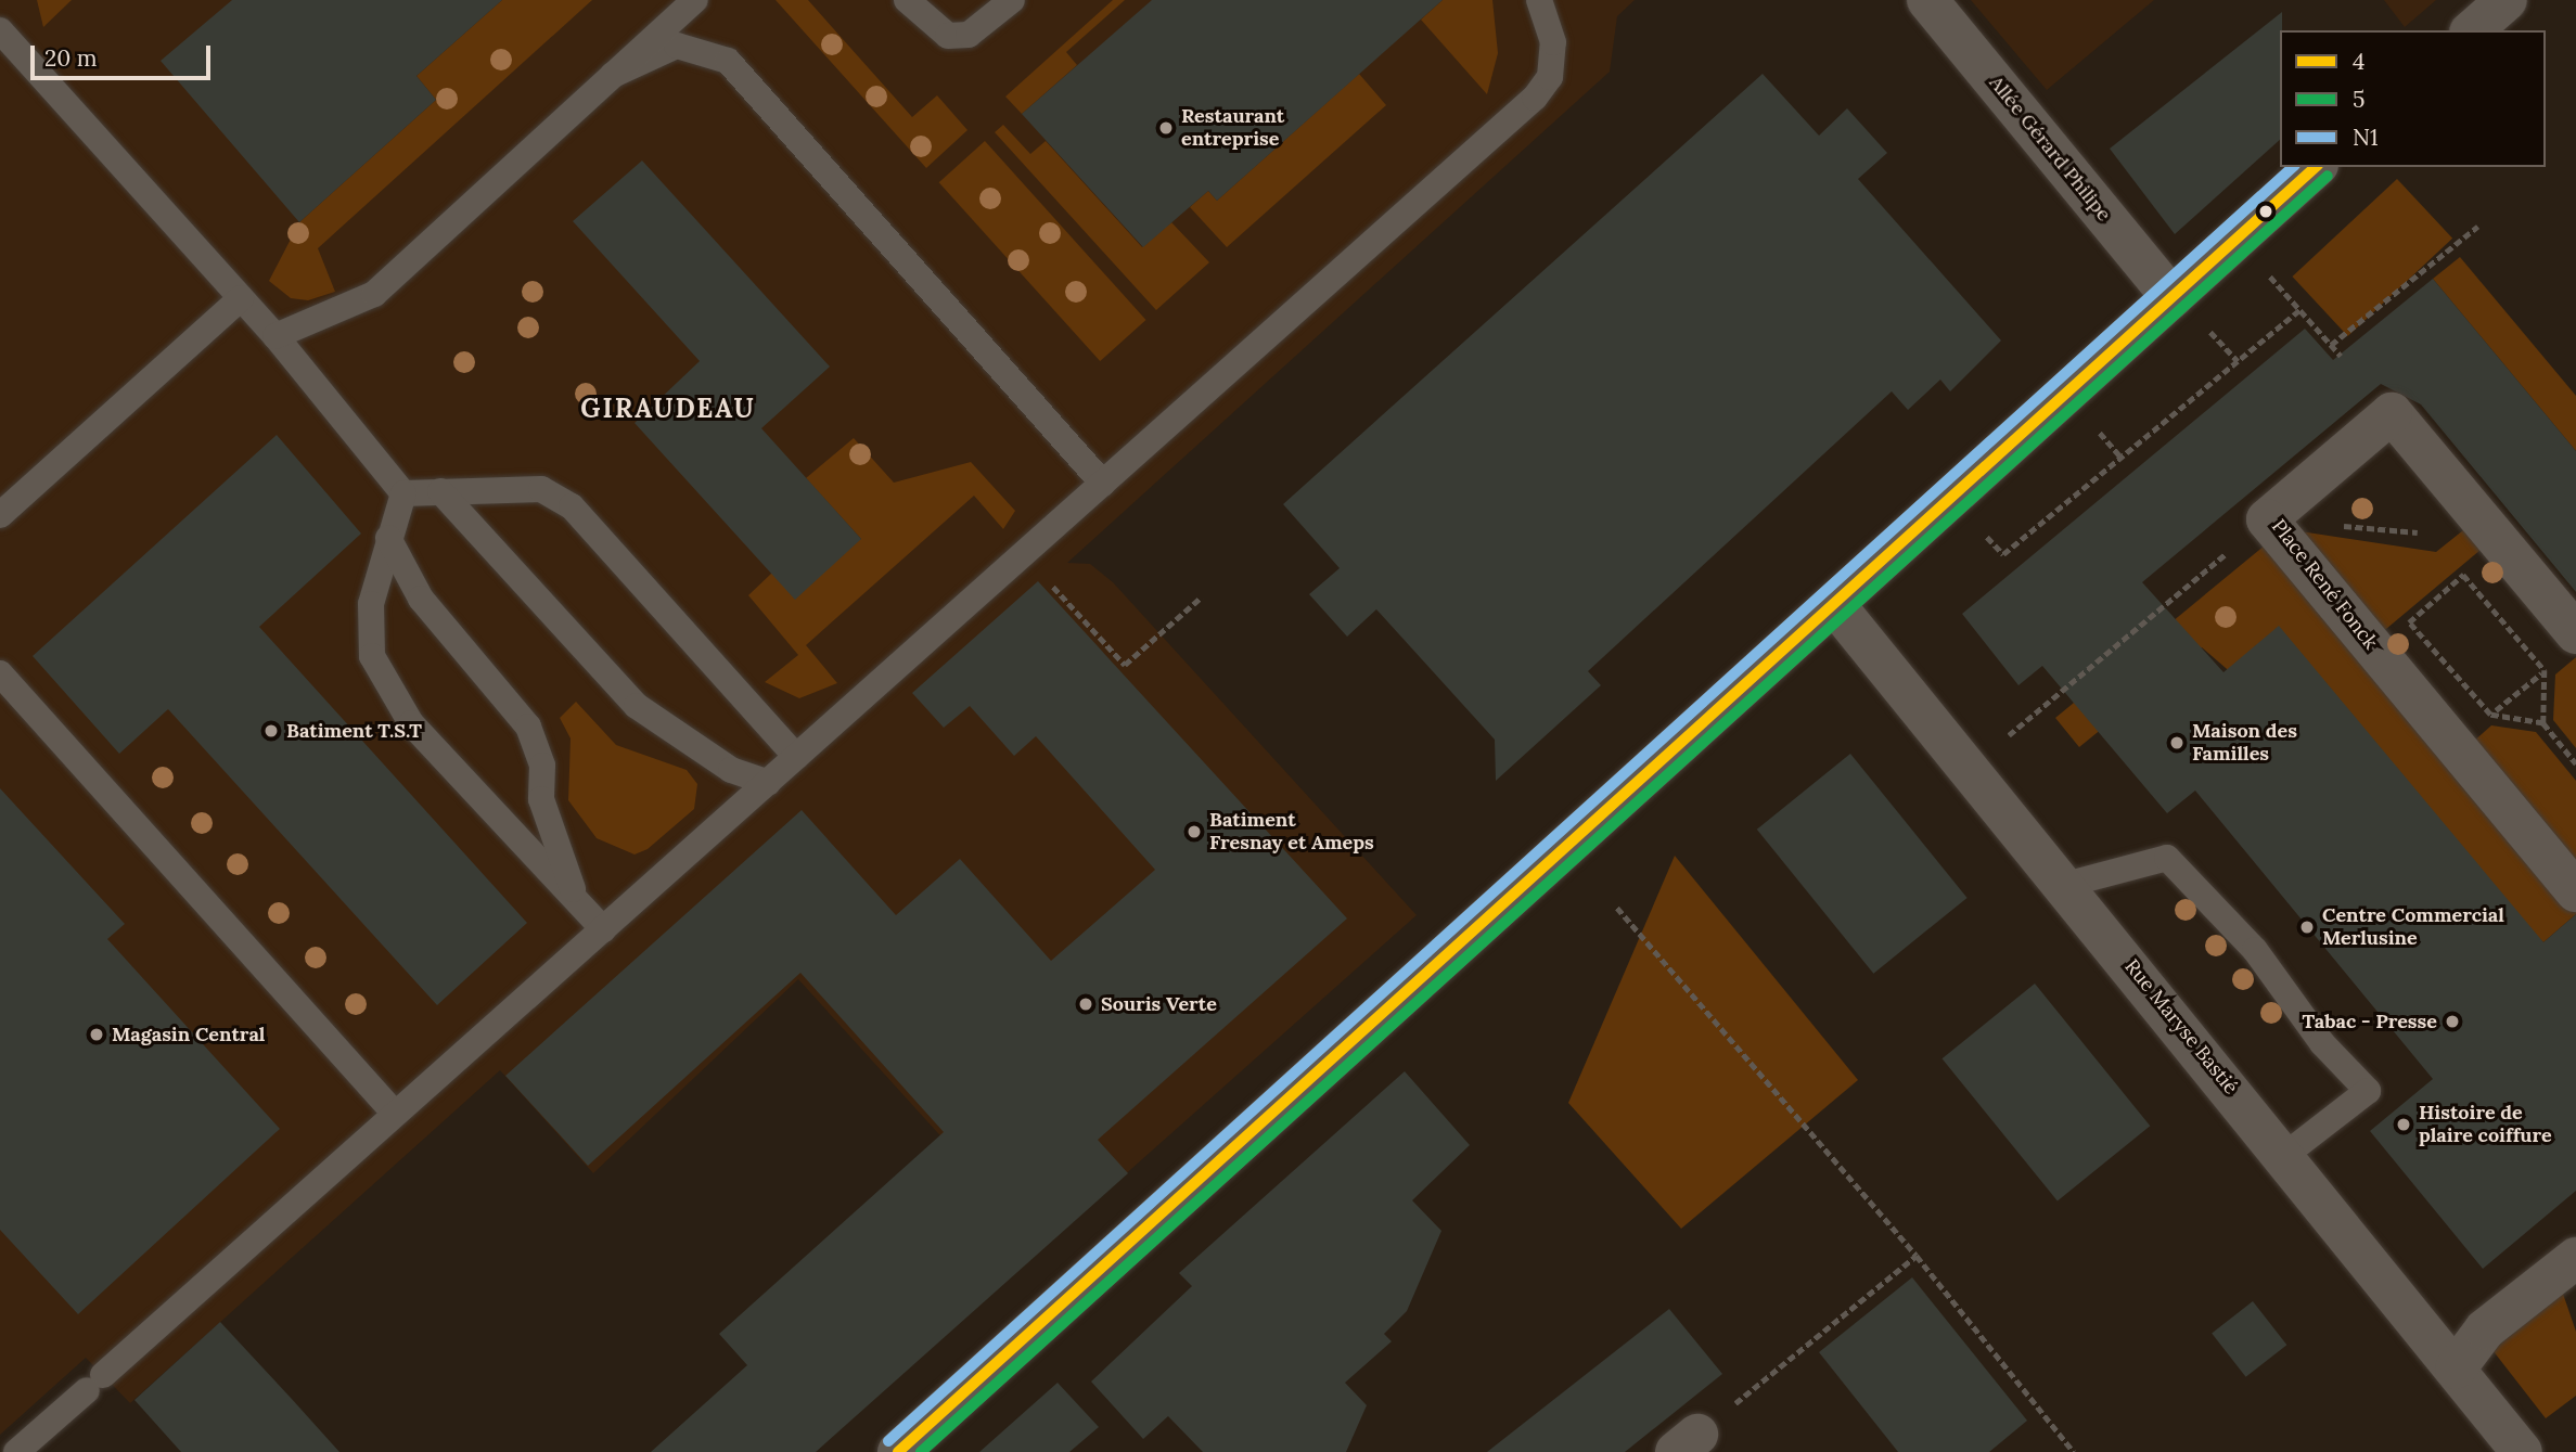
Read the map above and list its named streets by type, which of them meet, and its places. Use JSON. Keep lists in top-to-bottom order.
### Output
{
  "streets": {
    "street": ["Allée Gérard Philipe", "Place René Fonck", "Rue Maryse Bastié"]
  },
  "districts": ["GIRAUDEAU"],
  "places": [
    "Restaurant entreprise",
    "Batiment T.S.T",
    "Maison des Familles",
    "Batiment Fresnay et Ameps",
    "Centre Commercial Merlusine",
    "Souris Verte",
    "Tabac - Presse",
    "Magasin Central",
    "Histoire de plaire coiffure"
  ],
  "lines": ["transit line 4", "transit line N1", "transit line 5"],
  "legend": ["4", "5", "N1"],
  "scale_bar": "20 m"
}
